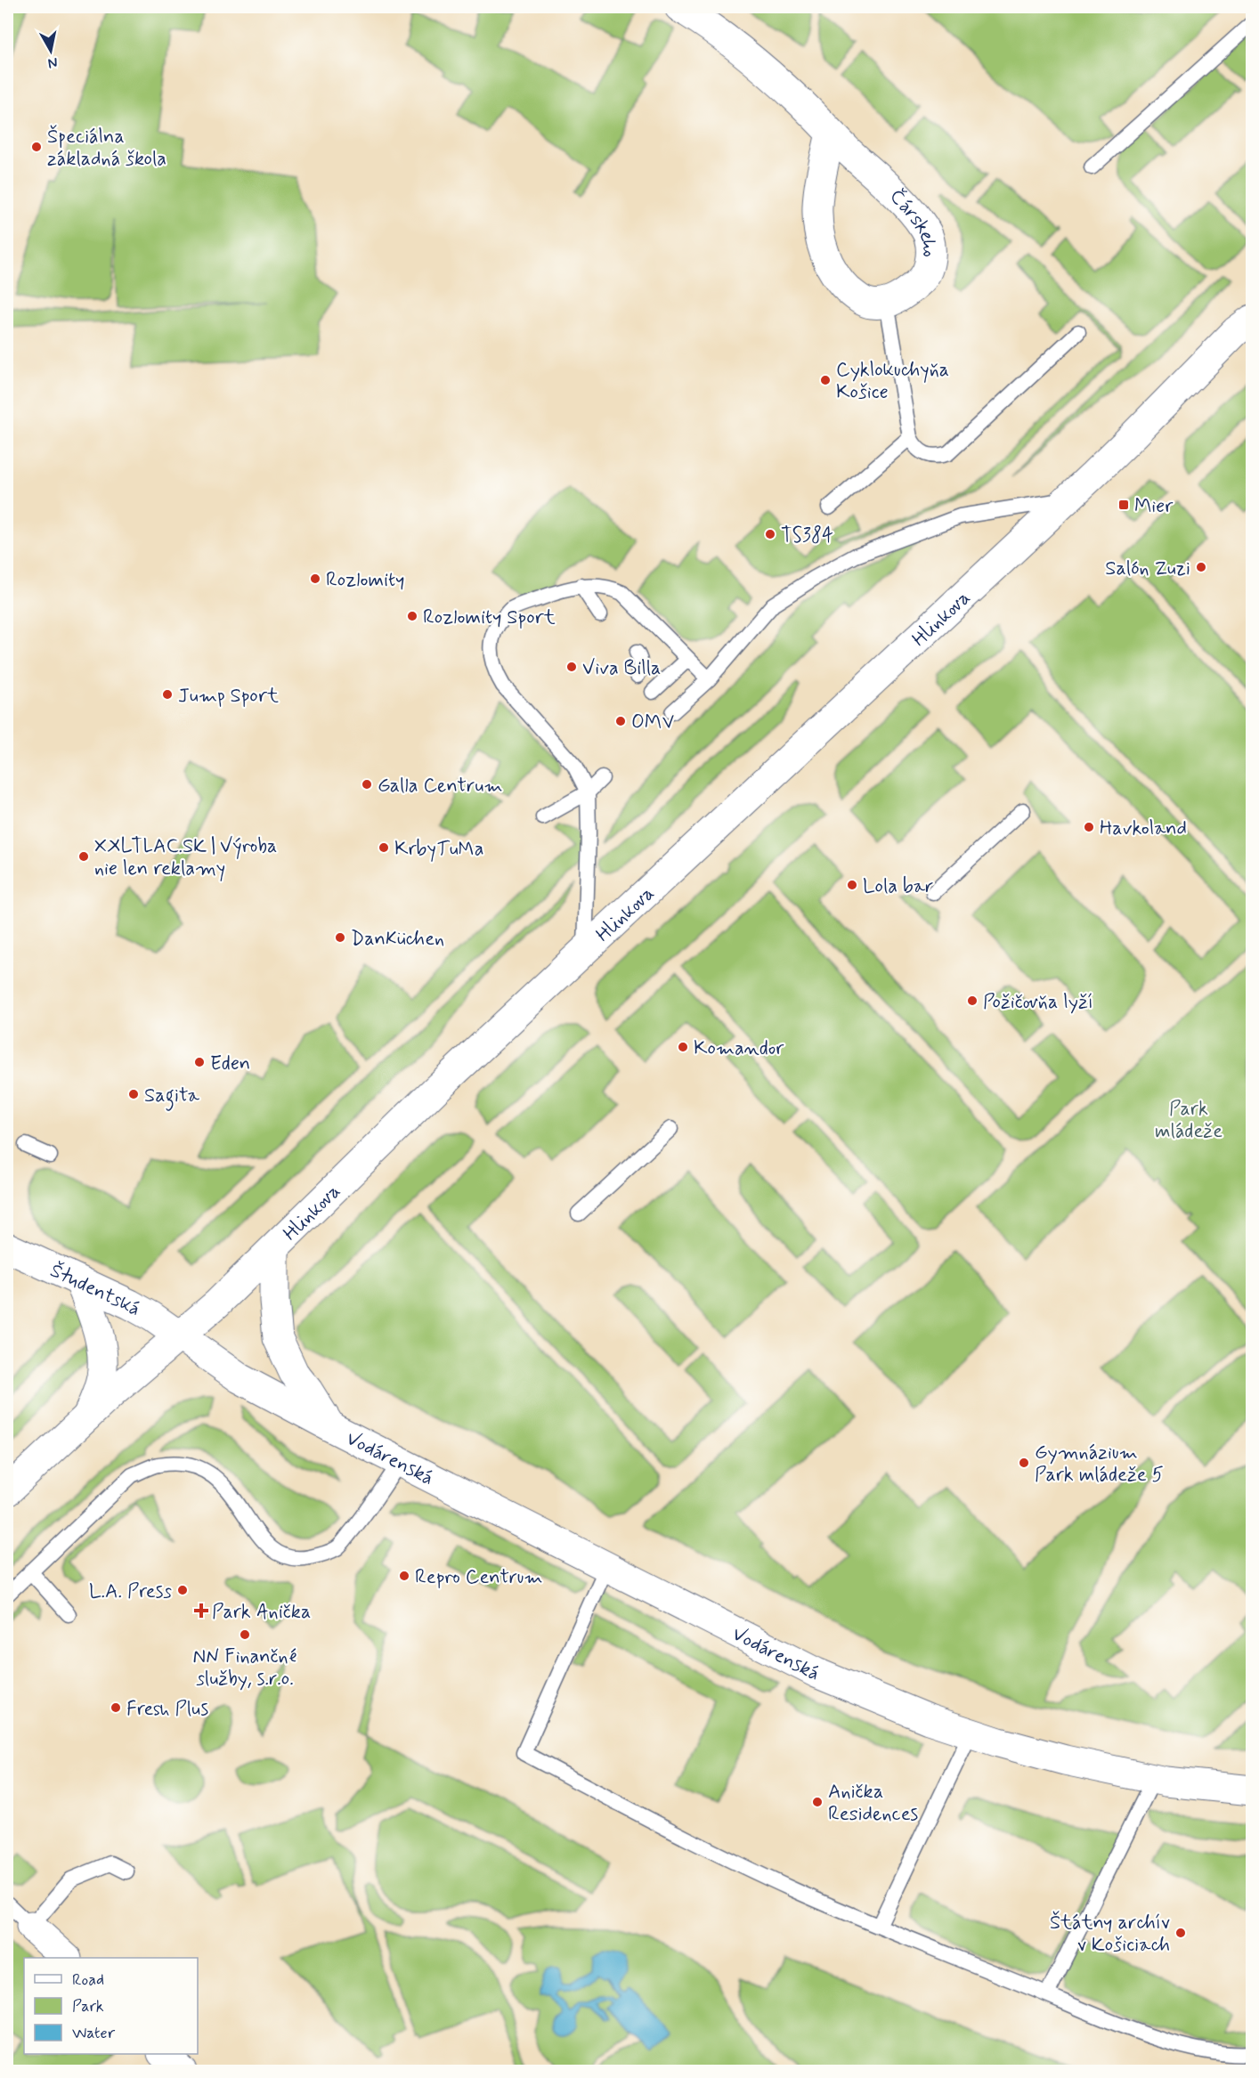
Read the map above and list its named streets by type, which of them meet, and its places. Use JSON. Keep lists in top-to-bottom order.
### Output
{
  "streets": {
    "street": [
      "Čárskeho",
      "Hlinkova",
      "Študentská",
      "Vodárenská"
    ]
  },
  "crossings": [
    ["Hlinkova", "Študentská"],
    ["Hlinkova", "Vodárenská"],
    ["Študentská", "Vodárenská"]
  ],
  "parks": ["Park mládeže"],
  "places": {
    "other": [
      "Špeciálna základná škola",
      "Cyklokuchyňa Košice",
      "TS384",
      "Salón Zuzi",
      "Rozlomity",
      "Rozlomity Sport",
      "Viva Billa",
      "Jump Sport",
      "OMV",
      "Galla Centrum",
      "Havkoland",
      "KrbyTuMa",
      "XXLTLAC.SK | Výroba nie len reklamy",
      "Lola bar",
      "DanKüchen",
      "Požičovňa lyží",
      "Komandor",
      "Eden",
      "Sagita",
      "Gymnázium Park mládeže 5",
      "Repro Centrum",
      "L.A. Press",
      "NN Finančné služby, s.r.o.",
      "Fresh Plus",
      "Anička Residences",
      "Štátny archív v Košiciach"
    ],
    "transit": ["Mier"],
    "health": ["Park Anička"]
  },
  "legend": ["Road", "Park", "Water"],
  "north": "bottom"
}
